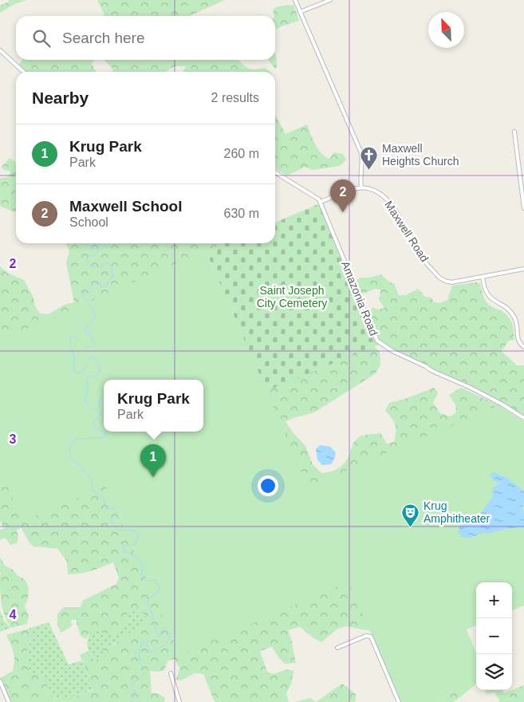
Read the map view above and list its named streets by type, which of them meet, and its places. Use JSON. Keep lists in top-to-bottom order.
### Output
{
  "streets": {
    "street": ["Maxwell Road", "Amazonia Road"]
  },
  "parks": ["Saint Joseph City Cemetery"],
  "places": {
    "church": ["Maxwell Heights Church"],
    "theatre": ["Krug Amphitheater"]
  },
  "north": "top left",
  "page": {
    "search": "Search here",
    "heading": ["Nearby", "2 results"],
    "list": [
      {
        "mark": "1",
        "name": "Krug Park",
        "note": "Park",
        "value": "260 m"
      },
      {
        "mark": "2",
        "name": "Maxwell School",
        "note": "School",
        "value": "630 m"
      }
    ],
    "pins": ["2", "1"],
    "popup": ["Krug Park", "Park"],
    "map_buttons": ["+", "−"]
  },
  "grid": {
    "rows": ["2", "3", "4"]
  }
}
